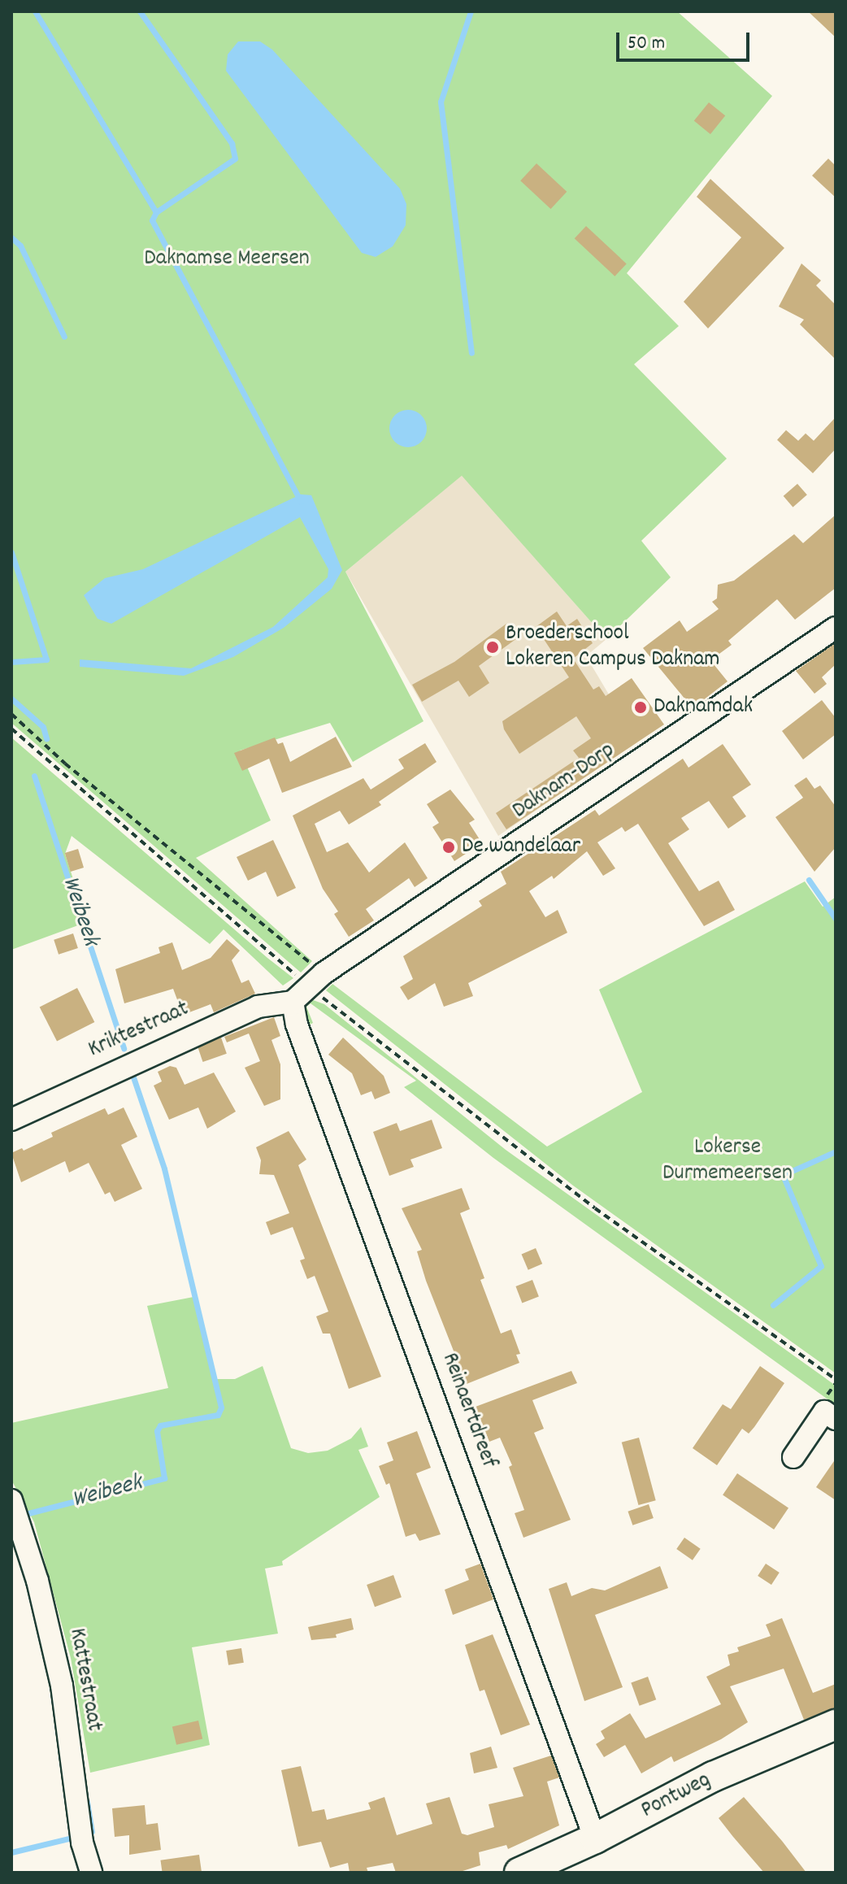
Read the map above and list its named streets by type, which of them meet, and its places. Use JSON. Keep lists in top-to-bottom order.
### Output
{
  "streets": {
    "street": [
      "Daknam-Dorp",
      "Kriktestraat",
      "Reinaertdreef",
      "Kattestraat",
      "Pontweg"
    ]
  },
  "crossings": [
    ["Daknam-Dorp", "Kriktestraat"],
    ["Daknam-Dorp", "Reinaertdreef"],
    ["Kriktestraat", "Reinaertdreef"],
    ["Reinaertdreef", "Pontweg"]
  ],
  "water": ["Weibeek"],
  "parks": ["Daknamse Meersen", "Lokerse Durmemeersen"],
  "places": ["Broederschool Lokeren Campus Daknam", "Daknamdak", "De wandelaar"],
  "scale_bar": "50 m"
}
